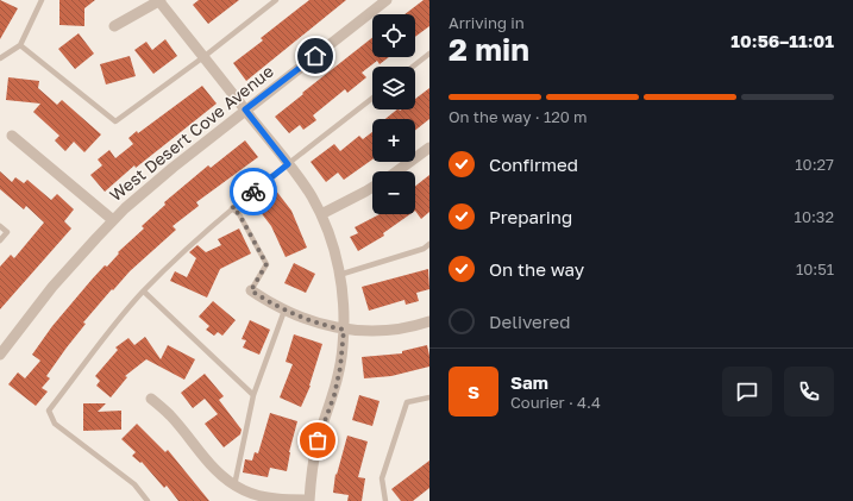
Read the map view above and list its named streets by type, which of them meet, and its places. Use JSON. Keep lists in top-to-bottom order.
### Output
{
  "streets": {
    "street": ["West Desert Cove Avenue"]
  },
  "page": {
    "heading": ["2 min", "Arriving in", "10:56–11:01"],
    "panel": ["Sam", "Courier · 4.4"],
    "map_buttons": ["+", "−"],
    "bar": "On the way · 120 m",
    "list": [
      ["Confirmed", "10:27"],
      ["Preparing", "10:32"],
      ["On the way", "10:51"],
      "Delivered"
    ],
    "round": "S"
  }
}
